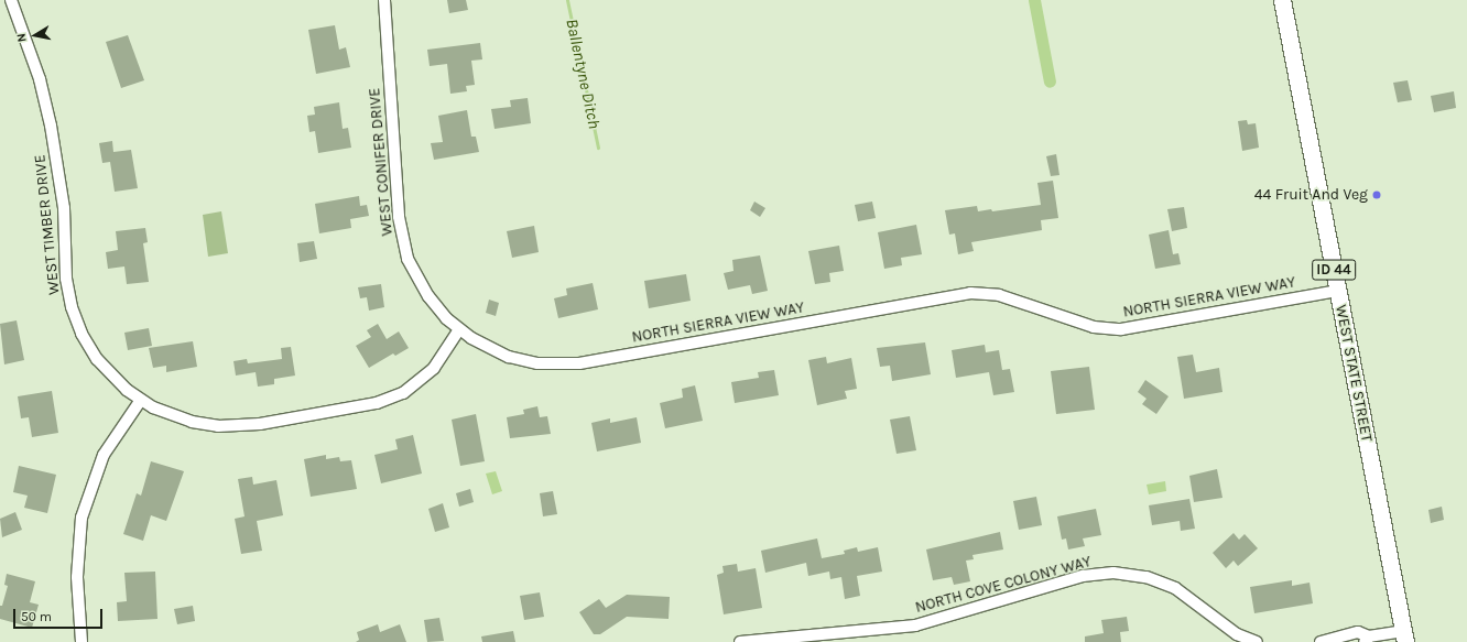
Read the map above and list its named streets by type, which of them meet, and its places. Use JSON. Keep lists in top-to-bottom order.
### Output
{
  "streets": {
    "main road": ["ID 44", "WEST STATE STREET"],
    "street": [
      "WEST CONIFER DRIVE",
      "WEST TIMBER DRIVE",
      "NORTH SIERRA VIEW WAY",
      "NORTH COVE COLONY WAY"
    ]
  },
  "crossings": [
    ["WEST CONIFER DRIVE", "NORTH SIERRA VIEW WAY"],
    ["NORTH SIERRA VIEW WAY", "WEST STATE STREET"]
  ],
  "water": ["Ballentyne Ditch"],
  "places": ["44 Fruit And Veg"],
  "scale_bar": "50 m",
  "north": "left"
}
